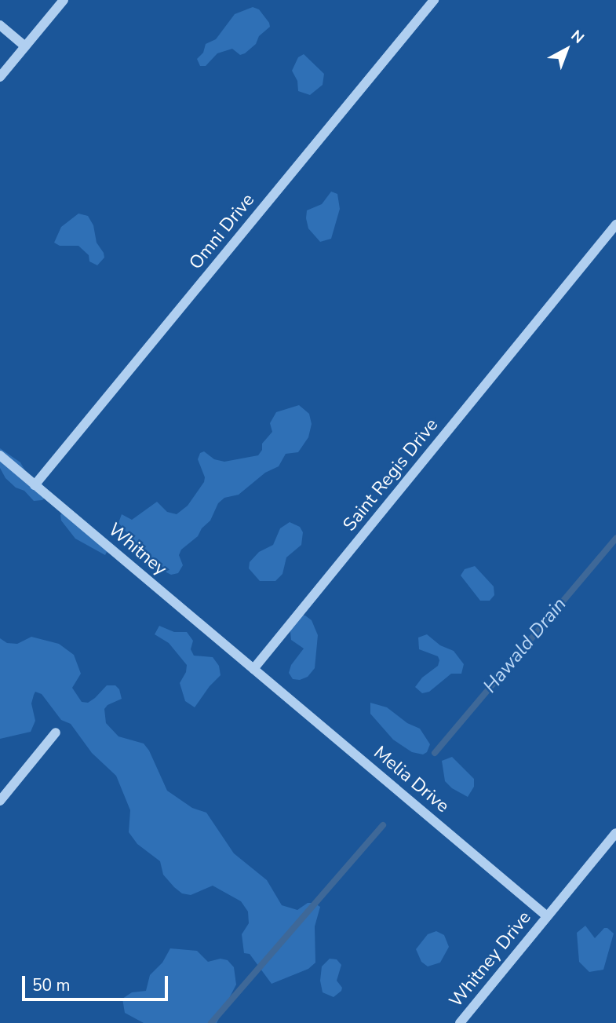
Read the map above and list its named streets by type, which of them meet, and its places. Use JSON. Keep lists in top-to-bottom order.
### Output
{
  "streets": {
    "street": [
      "Omni Drive",
      "Saint Regis Drive",
      "Whitney",
      "Melia Drive",
      "Whitney Drive"
    ]
  },
  "crossings": [
    ["Omni Drive", "Whitney"],
    ["Saint Regis Drive", "Whitney"],
    ["Saint Regis Drive", "Melia Drive"],
    ["Whitney", "Melia Drive"],
    ["Melia Drive", "Whitney Drive"]
  ],
  "water": ["Hawald Drain"],
  "scale_bar": "50 m",
  "north": "top right"
}
